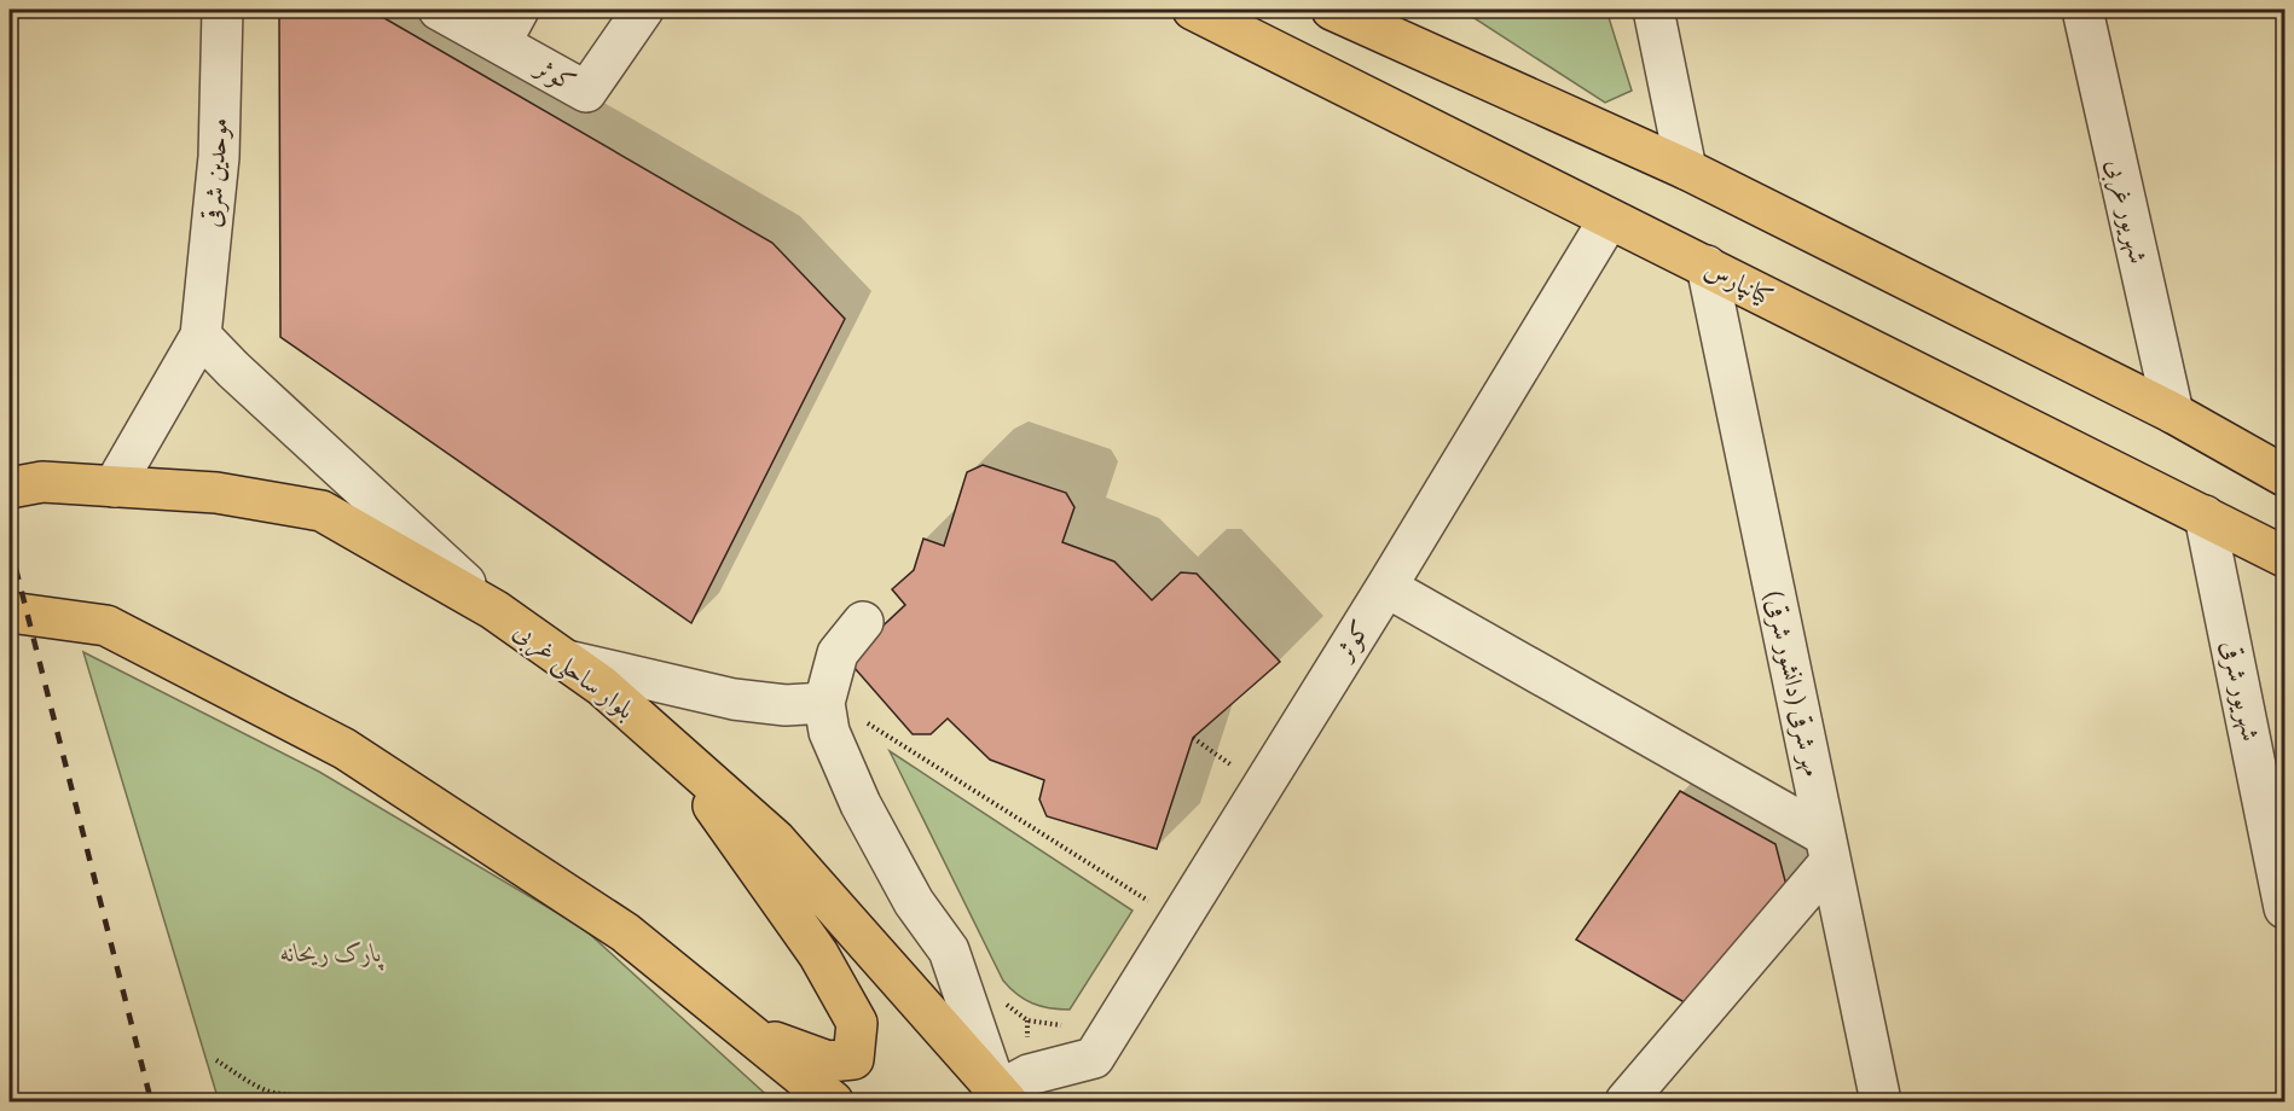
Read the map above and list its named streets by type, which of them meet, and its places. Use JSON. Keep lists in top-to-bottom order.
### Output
{
  "streets": {
    "main road": ["کیانپارس", "بلوار ساحلی غربی"],
    "street": [
      "کوثر",
      "موحدین شرقی",
      "شهریور غربی",
      "مهر شرقی (دانشور شرقی)",
      "شهریور شرقی"
    ]
  },
  "crossings": [
    ["کوثر", "کیانپارس"],
    ["کوثر", "بلوار ساحلی غربی"],
    ["کیانپارس", "مهر شرقی (دانشور شرقی)"],
    ["کیانپارس", "شهریور شرقی"]
  ],
  "parks": ["پارک ریحانه"]
}
